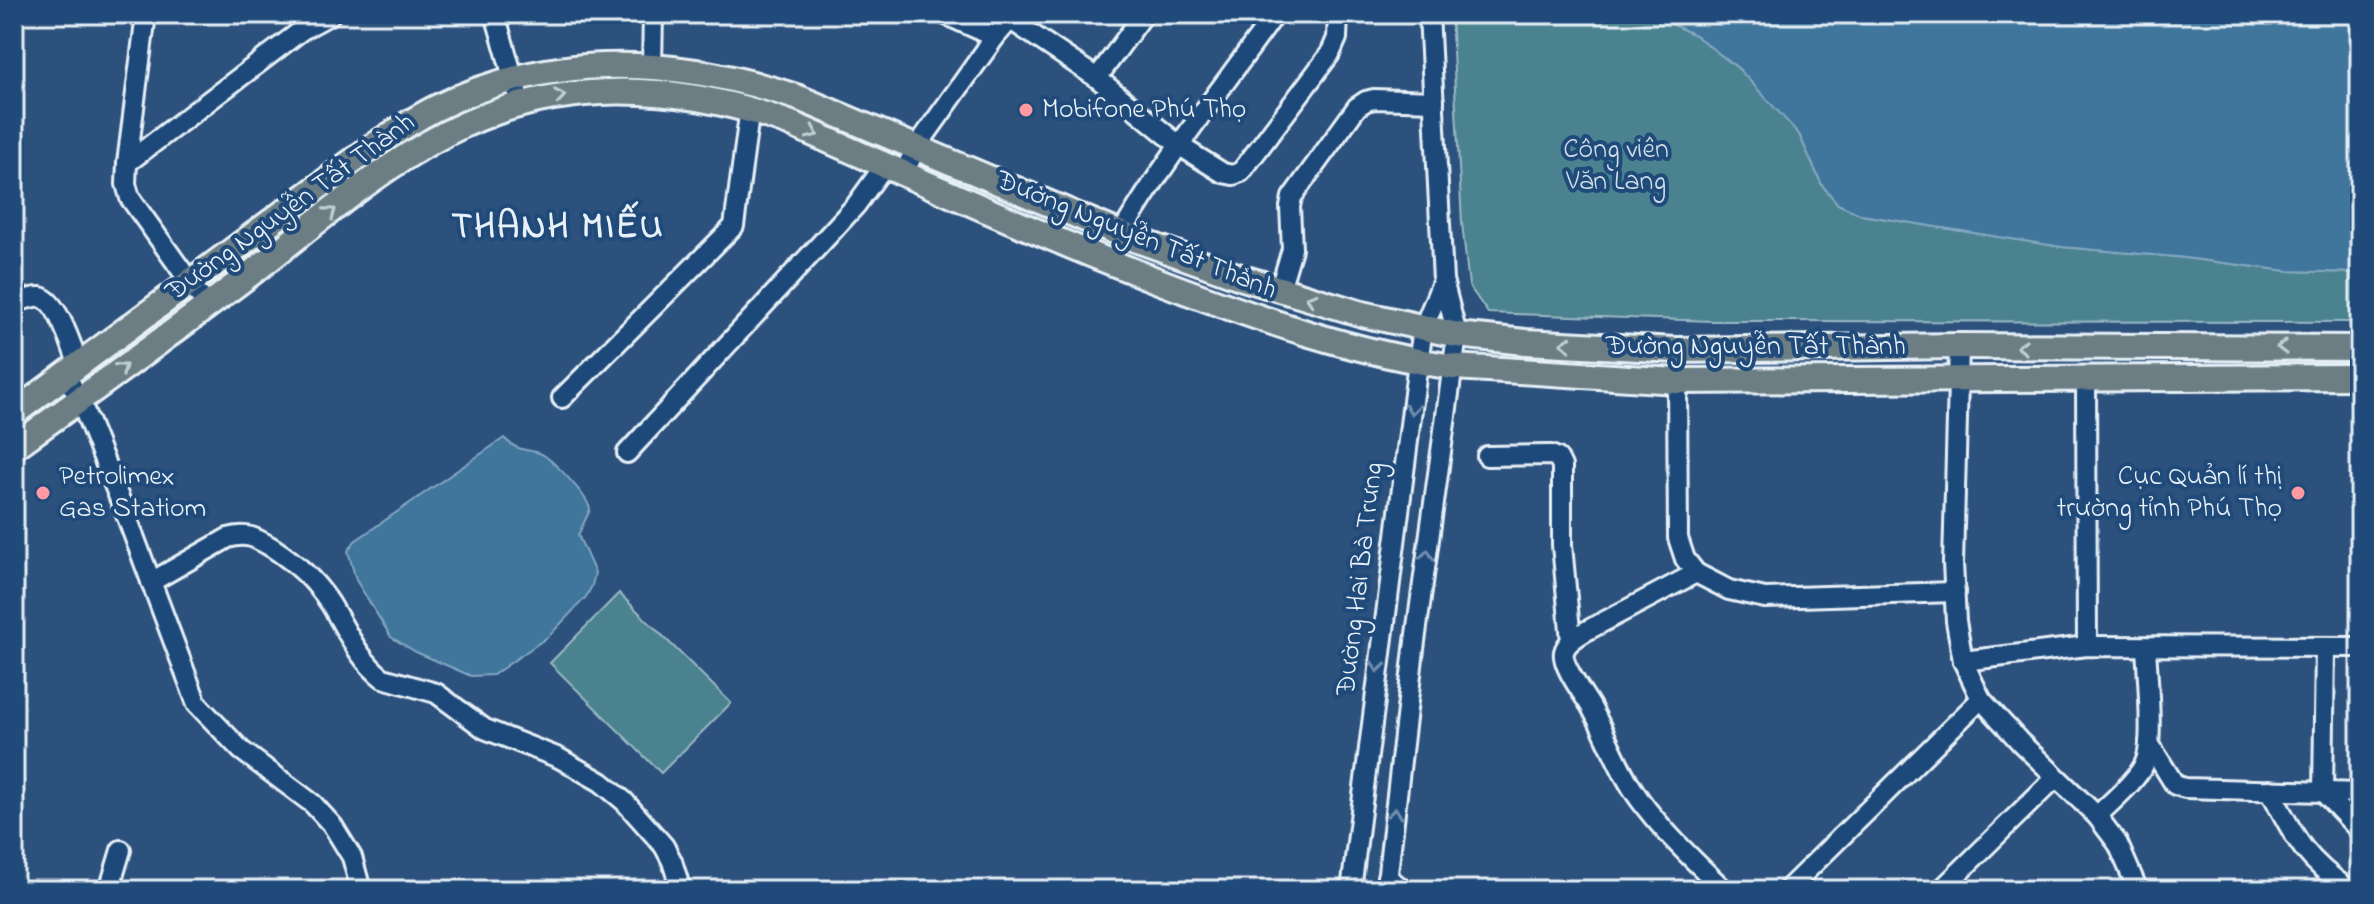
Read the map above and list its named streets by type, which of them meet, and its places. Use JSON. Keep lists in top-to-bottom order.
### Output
{
  "streets": {
    "main road": ["Đường Nguyễn Tất Thành"],
    "street": ["Đường Hai Bà Trưng"]
  },
  "crossings": [
    ["Đường Nguyễn Tất Thành", "Đường Hai Bà Trưng"]
  ],
  "districts": ["THANH MIẾU"],
  "parks": ["Công viên Văn Lang"],
  "places": ["Mobifone Phú Thọ", "Petrolimex Gas Statiom", "Cục Quản lí thị trường tỉnh Phú Thọ"]
}
